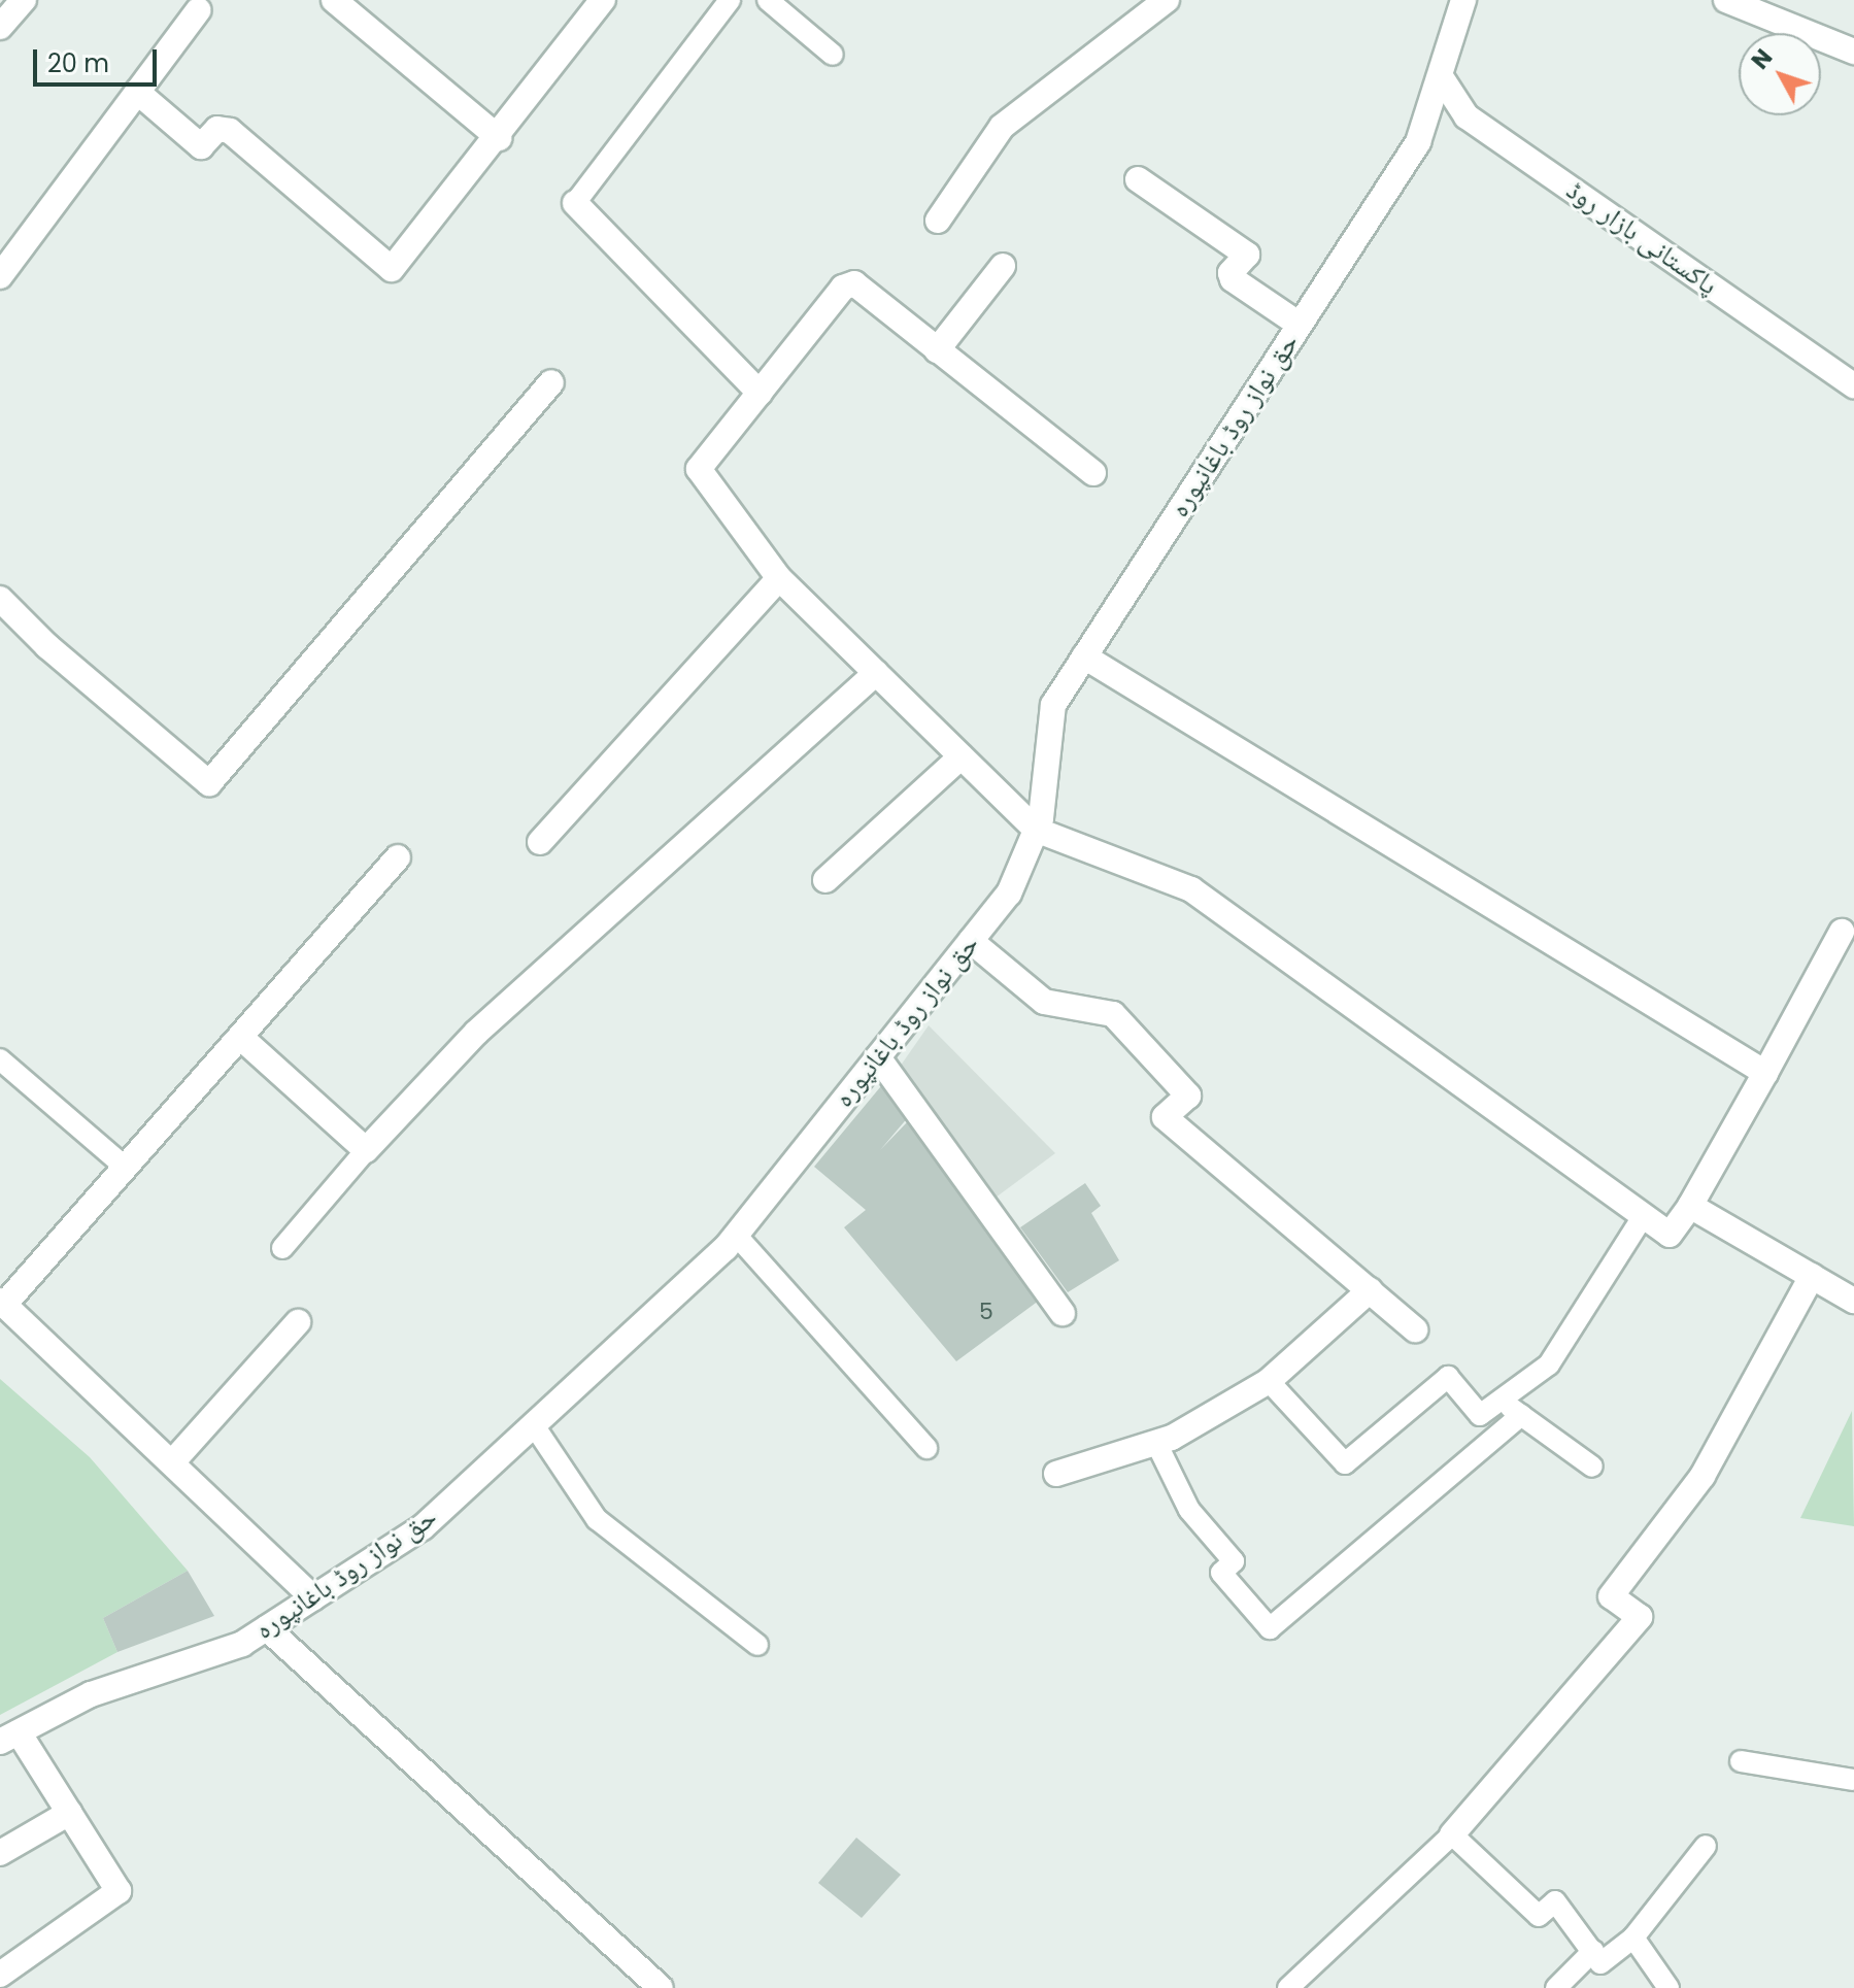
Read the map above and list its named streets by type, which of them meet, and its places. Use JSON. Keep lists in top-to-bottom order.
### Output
{
  "streets": {
    "street": ["پاکستانی بازار روڈ", "حق نواز روڈ باغانپورہ"]
  },
  "crossings": [
    ["پاکستانی بازار روڈ", "حق نواز روڈ باغانپورہ"]
  ],
  "house_numbers": ["5"],
  "scale_bar": "20 m",
  "north": "top left"
}
